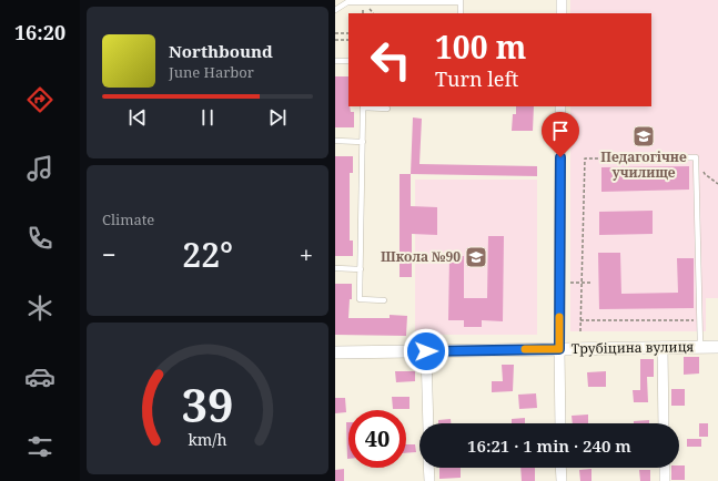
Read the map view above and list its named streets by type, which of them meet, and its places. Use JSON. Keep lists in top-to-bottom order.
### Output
{
  "streets": {
    "street": ["Трубіцина вулиця"]
  },
  "places": {
    "school or university": ["Педагогічне училище", "Школа №90"]
  },
  "page": {
    "tabs": "16:20",
    "turn": ["100 m", "Turn left"],
    "song": ["Northbound", "June Harbor"],
    "tile": "Climate",
    "heat": ["−", "22°", "+"],
    "limit": "40",
    "trip": "16:21 · 1 min · 240 m",
    "gauge": ["39", "km/h"]
  }
}
